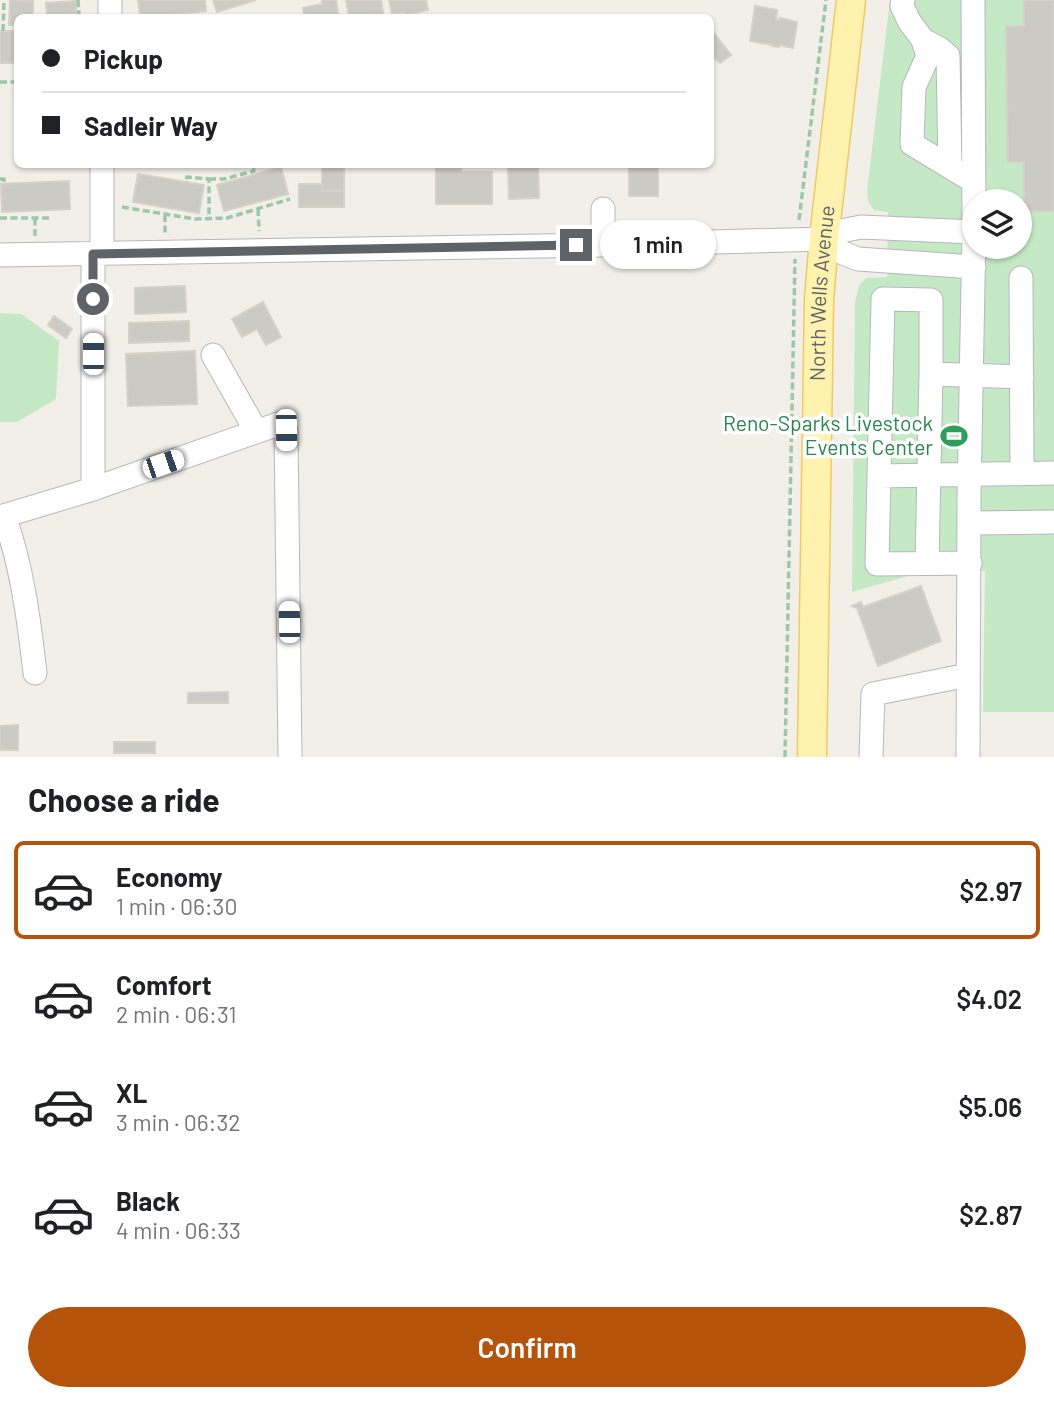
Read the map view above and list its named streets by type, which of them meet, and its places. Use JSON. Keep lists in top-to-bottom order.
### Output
{
  "streets": {
    "main road": ["North Wells Avenue"]
  },
  "places": {
    "sports": ["Reno-Sparks Livestock Events Center"]
  },
  "page": {
    "banner": ["Pickup", "Sadleir Way"],
    "bubble": "1 min",
    "heading": "Choose a ride",
    "list": [
      {
        "name": "Economy",
        "note": "1 min · 06:30",
        "value": "$2.97"
      },
      {
        "name": "Comfort",
        "note": "2 min · 06:31",
        "value": "$4.02"
      },
      {
        "name": "XL",
        "note": "3 min · 06:32",
        "value": "$5.06"
      },
      {
        "name": "Black",
        "note": "4 min · 06:33",
        "value": "$2.87"
      }
    ],
    "buttons": "Confirm"
  }
}
